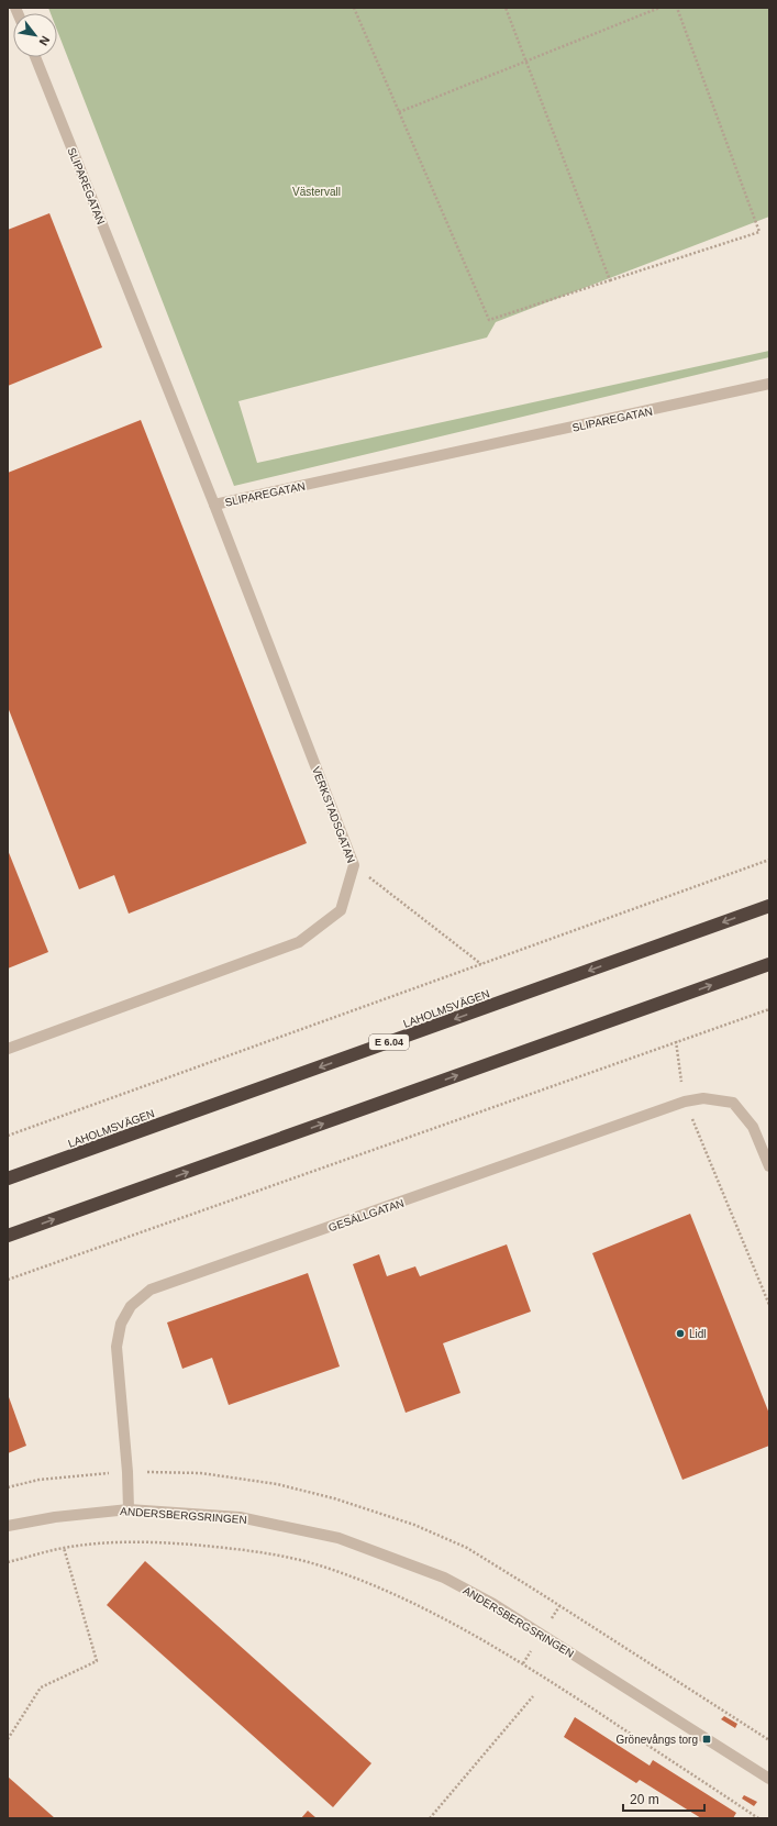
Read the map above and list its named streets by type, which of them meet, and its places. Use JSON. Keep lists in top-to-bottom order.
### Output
{
  "streets": {
    "highway": ["LAHOLMSVÄGEN", "E 6.04"],
    "street": [
      "SLIPAREGATAN",
      "VERKSTADSGATAN",
      "GESÄLLGATAN",
      "ANDERSBERGSRINGEN"
    ]
  },
  "crossings": [
    ["SLIPAREGATAN", "VERKSTADSGATAN"],
    ["GESÄLLGATAN", "ANDERSBERGSRINGEN"]
  ],
  "parks": ["Västervall"],
  "places": {
    "other": ["Lidl"],
    "transit": ["Grönevångs torg"]
  },
  "scale_bar": "20 m",
  "north": "bottom right"
}
